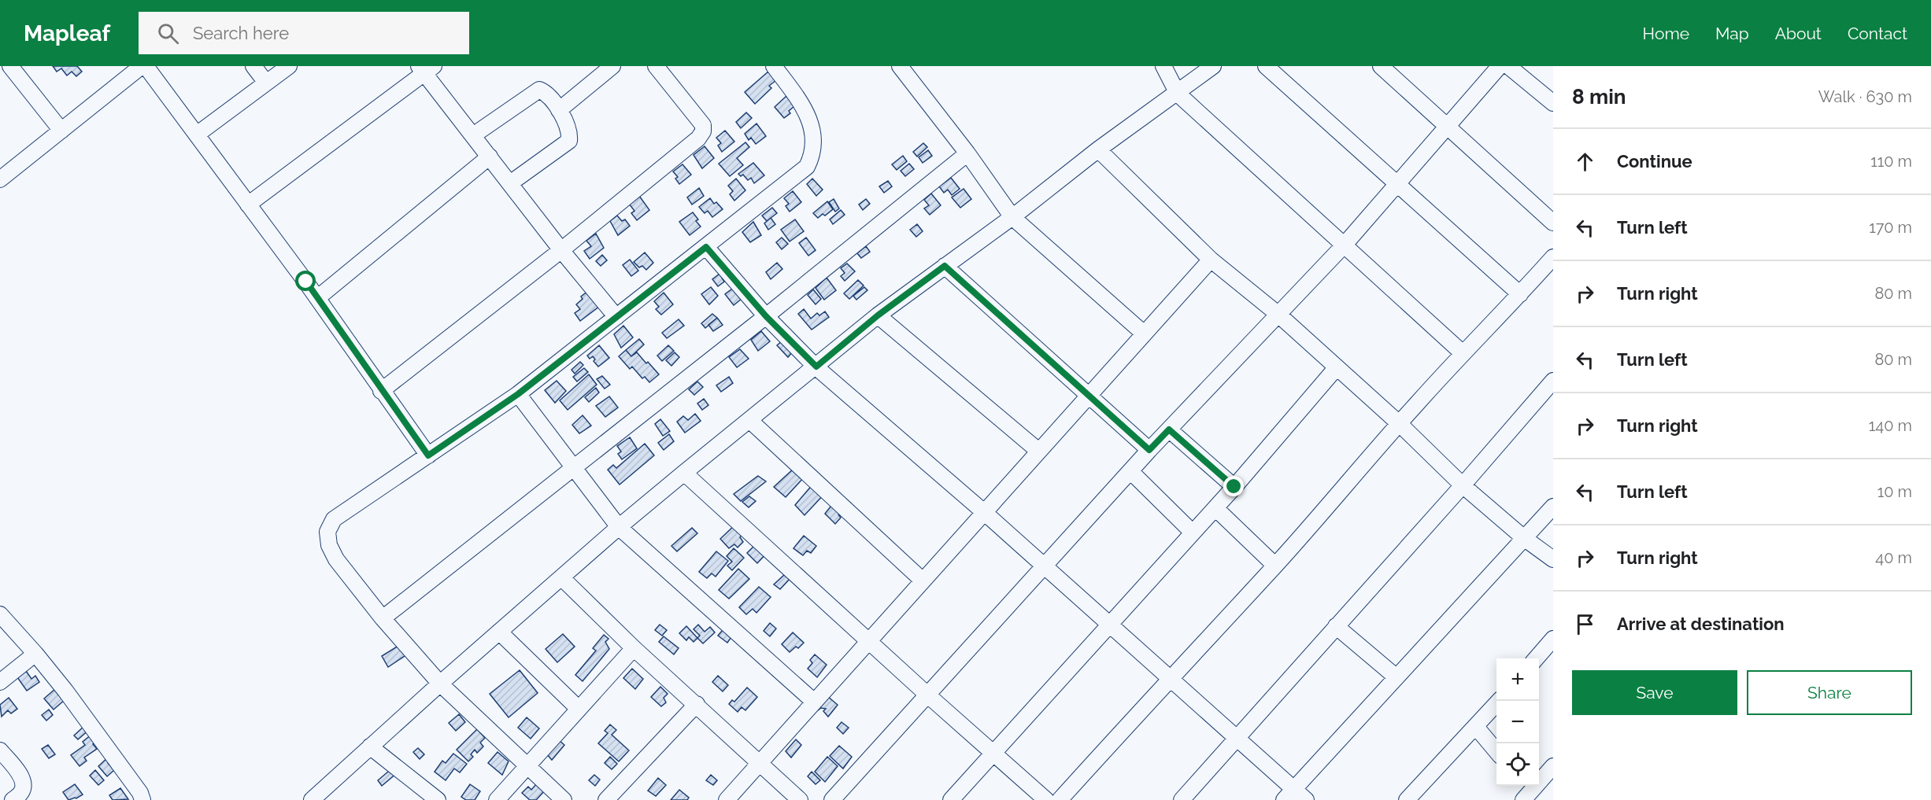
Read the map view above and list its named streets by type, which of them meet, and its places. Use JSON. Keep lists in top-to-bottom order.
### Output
{
  "page": {
    "header": "Mapleaf",
    "search": "Search here",
    "nav": [
      "Home",
      "Map",
      "About",
      "Contact"
    ],
    "heading": ["8 min", "Walk · 630 m"],
    "list": [
      ["Continue", "110 m"],
      ["Turn left", "170 m"],
      ["Turn right", "80 m"],
      ["Turn left", "80 m"],
      ["Turn right", "140 m"],
      ["Turn left", "10 m"],
      ["Turn right", "40 m"],
      "Arrive at destination"
    ],
    "buttons": ["Save", "Share"],
    "map_buttons": ["+", "−"]
  }
}
